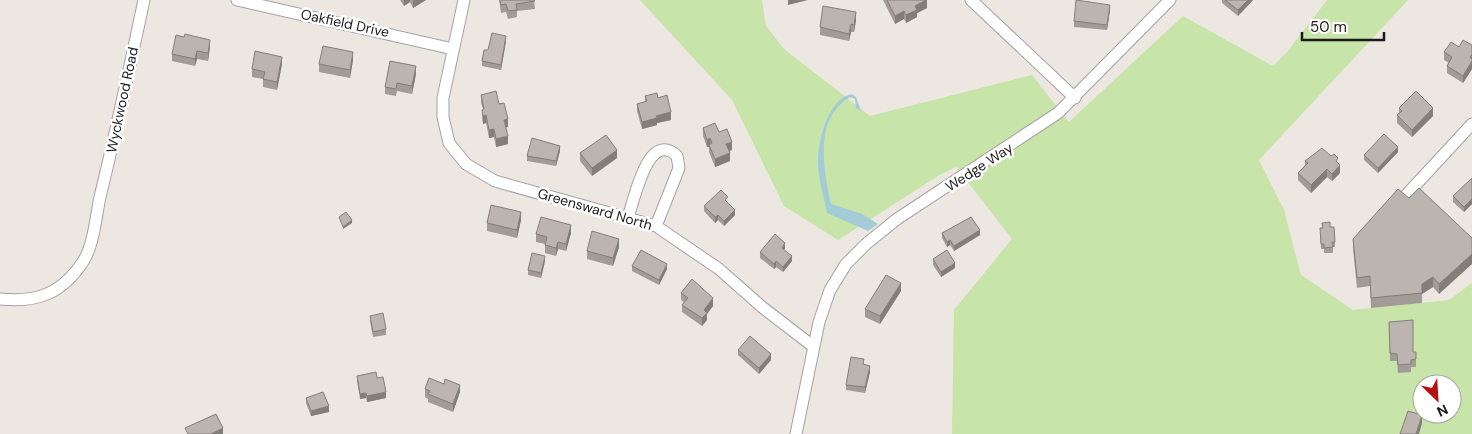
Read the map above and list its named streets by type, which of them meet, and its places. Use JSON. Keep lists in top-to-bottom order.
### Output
{
  "streets": {
    "street": [
      "Oakfield Drive",
      "Wyckwood Road",
      "Wedge Way",
      "Greensward North"
    ]
  },
  "crossings": [
    ["Oakfield Drive", "Greensward North"],
    ["Wedge Way", "Greensward North"]
  ],
  "scale_bar": "50 m",
  "north": "bottom right"
}
